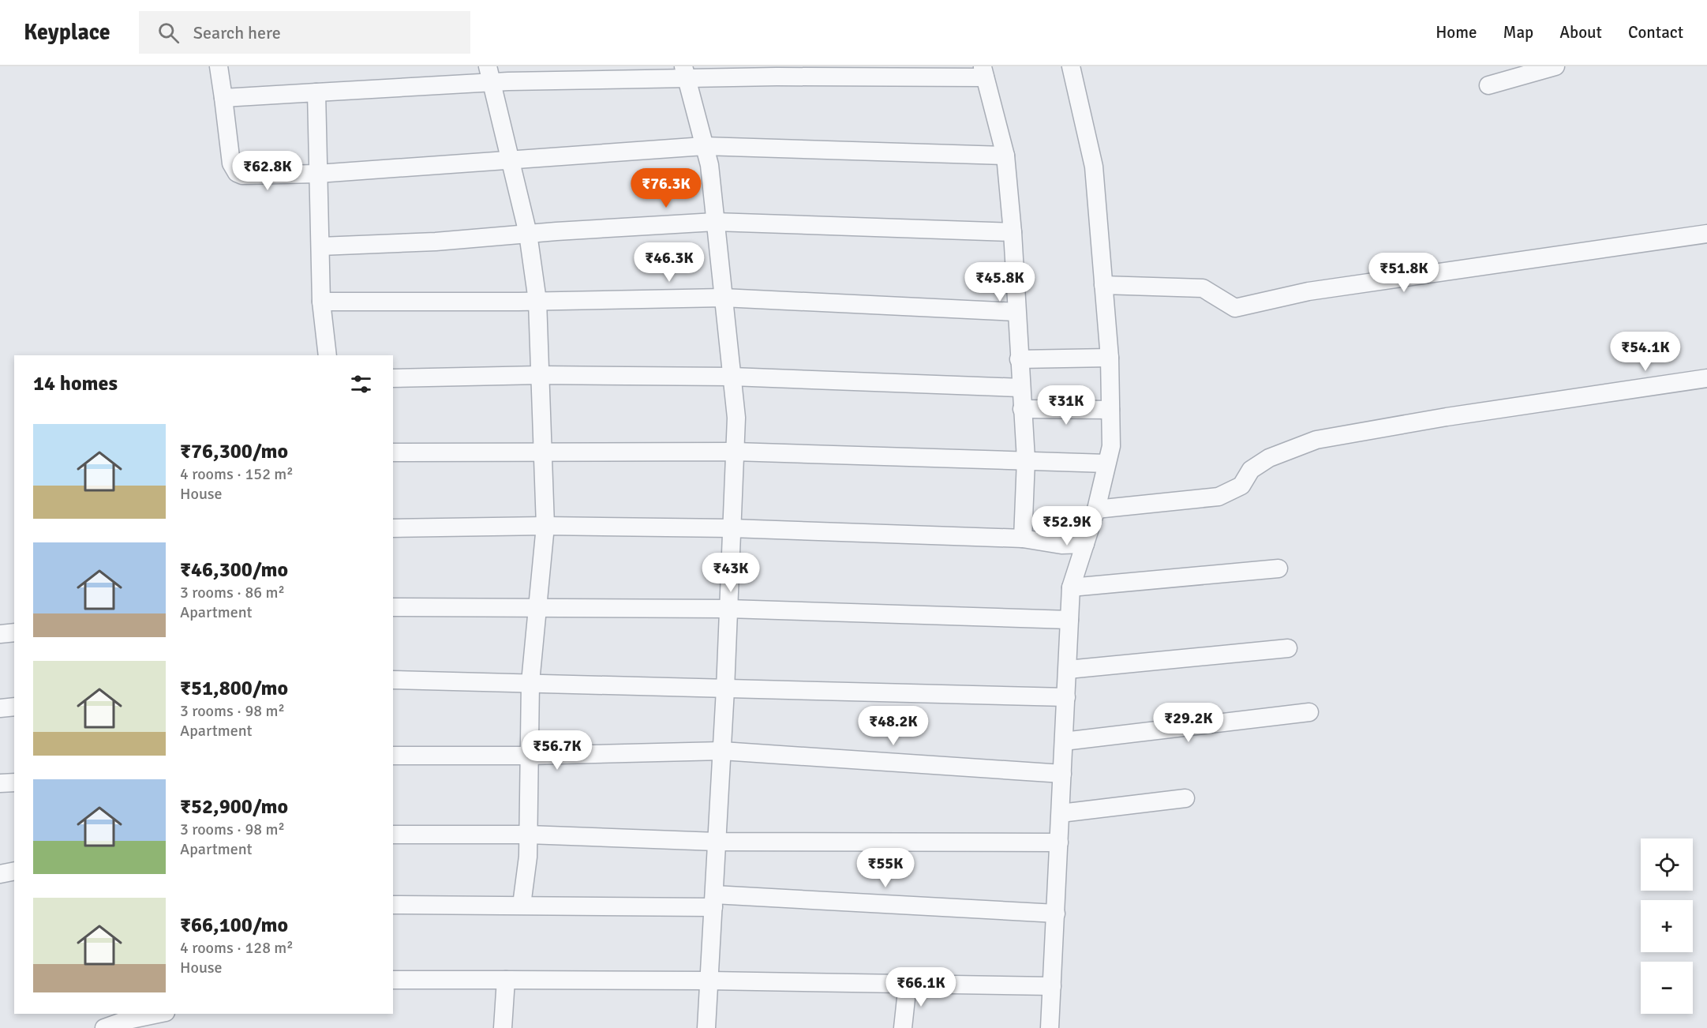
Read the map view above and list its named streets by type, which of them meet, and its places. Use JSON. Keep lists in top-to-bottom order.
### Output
{
  "page": {
    "header": "Keyplace",
    "search": "Search here",
    "nav": [
      "Home",
      "Map",
      "About",
      "Contact"
    ],
    "price": [
      "₹62.8K",
      "₹76.3K",
      "₹46.3K",
      "₹51.8K",
      "₹45.8K",
      "₹54.1K",
      "₹31K",
      "₹52.9K",
      "₹43K",
      "₹29.2K",
      "₹48.2K",
      "₹56.7K",
      "₹55K",
      "₹66.1K"
    ],
    "heading": "14 homes",
    "list": [
      {
        "name": "₹76,300/mo",
        "note": "4 rooms · 152 m² · House"
      },
      {
        "name": "₹46,300/mo",
        "note": "3 rooms · 86 m² · Apartment"
      },
      {
        "name": "₹51,800/mo",
        "note": "3 rooms · 98 m² · Apartment"
      },
      {
        "name": "₹52,900/mo",
        "note": "3 rooms · 98 m² · Apartment"
      },
      {
        "name": "₹66,100/mo",
        "note": "4 rooms · 128 m² · House"
      }
    ],
    "map_buttons": ["+", "−"]
  }
}
